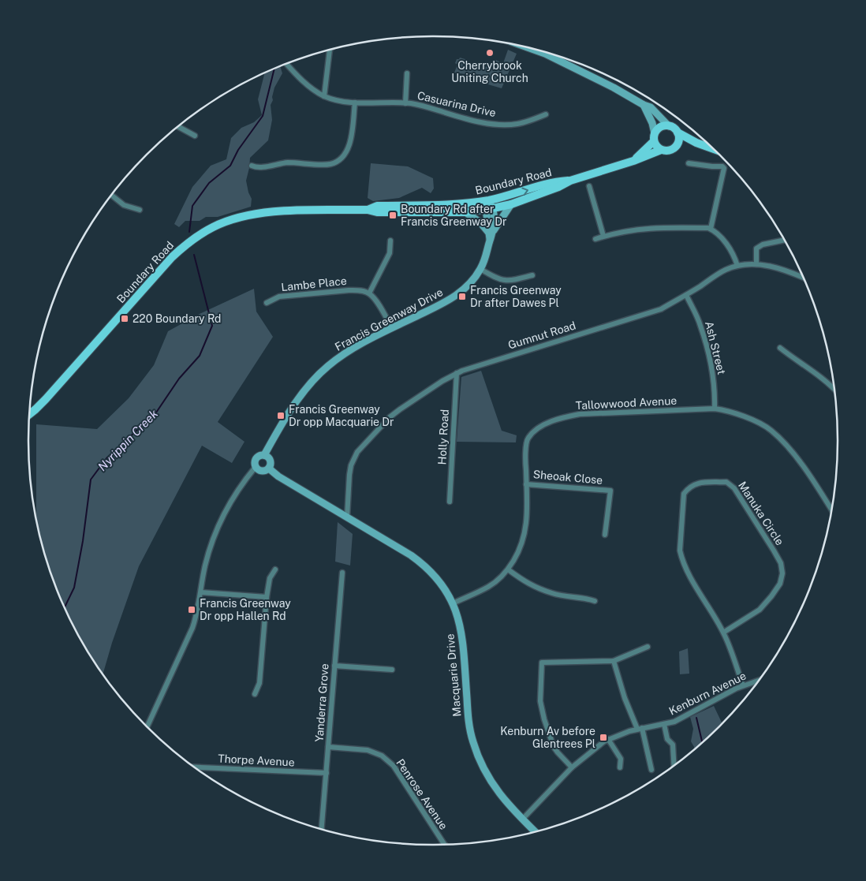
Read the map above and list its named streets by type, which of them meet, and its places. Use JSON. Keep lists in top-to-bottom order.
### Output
{
  "streets": {
    "main road": ["Boundary Road", "Francis Greenway Drive", "Macquarie Drive"],
    "street": [
      "Casuarina Drive",
      "Lambe Place",
      "Gumnut Road",
      "Ash Street",
      "Tallowwood Avenue",
      "Holly Road",
      "Sheoak Close",
      "Manuka Circle",
      "Kenburn Avenue",
      "Yanderra Grove",
      "Thorpe Avenue",
      "Penrose Avenue"
    ]
  },
  "crossings": [
    ["Boundary Road", "Francis Greenway Drive"],
    ["Francis Greenway Drive", "Macquarie Drive"],
    ["Gumnut Road", "Ash Street"],
    ["Gumnut Road", "Holly Road"],
    ["Gumnut Road", "Macquarie Drive"],
    ["Ash Street", "Tallowwood Avenue"],
    ["Tallowwood Avenue", "Sheoak Close"],
    ["Tallowwood Avenue", "Macquarie Drive"],
    ["Manuka Circle", "Kenburn Avenue"],
    ["Macquarie Drive", "Kenburn Avenue"],
    ["Yanderra Grove", "Thorpe Avenue"],
    ["Yanderra Grove", "Penrose Avenue"]
  ],
  "water": ["Nyrippin Creek"],
  "places": {
    "other": ["Cherrybrook Uniting Church"],
    "transit": [
      "Boundary Rd after Francis Greenway Dr",
      "Francis Greenway Dr after Dawes Pl",
      "220 Boundary Rd",
      "Francis Greenway Dr opp Macquarie Dr",
      "Francis Greenway Dr opp Hallen Rd",
      "Kenburn Av before Glentrees Pl"
    ]
  }
}
